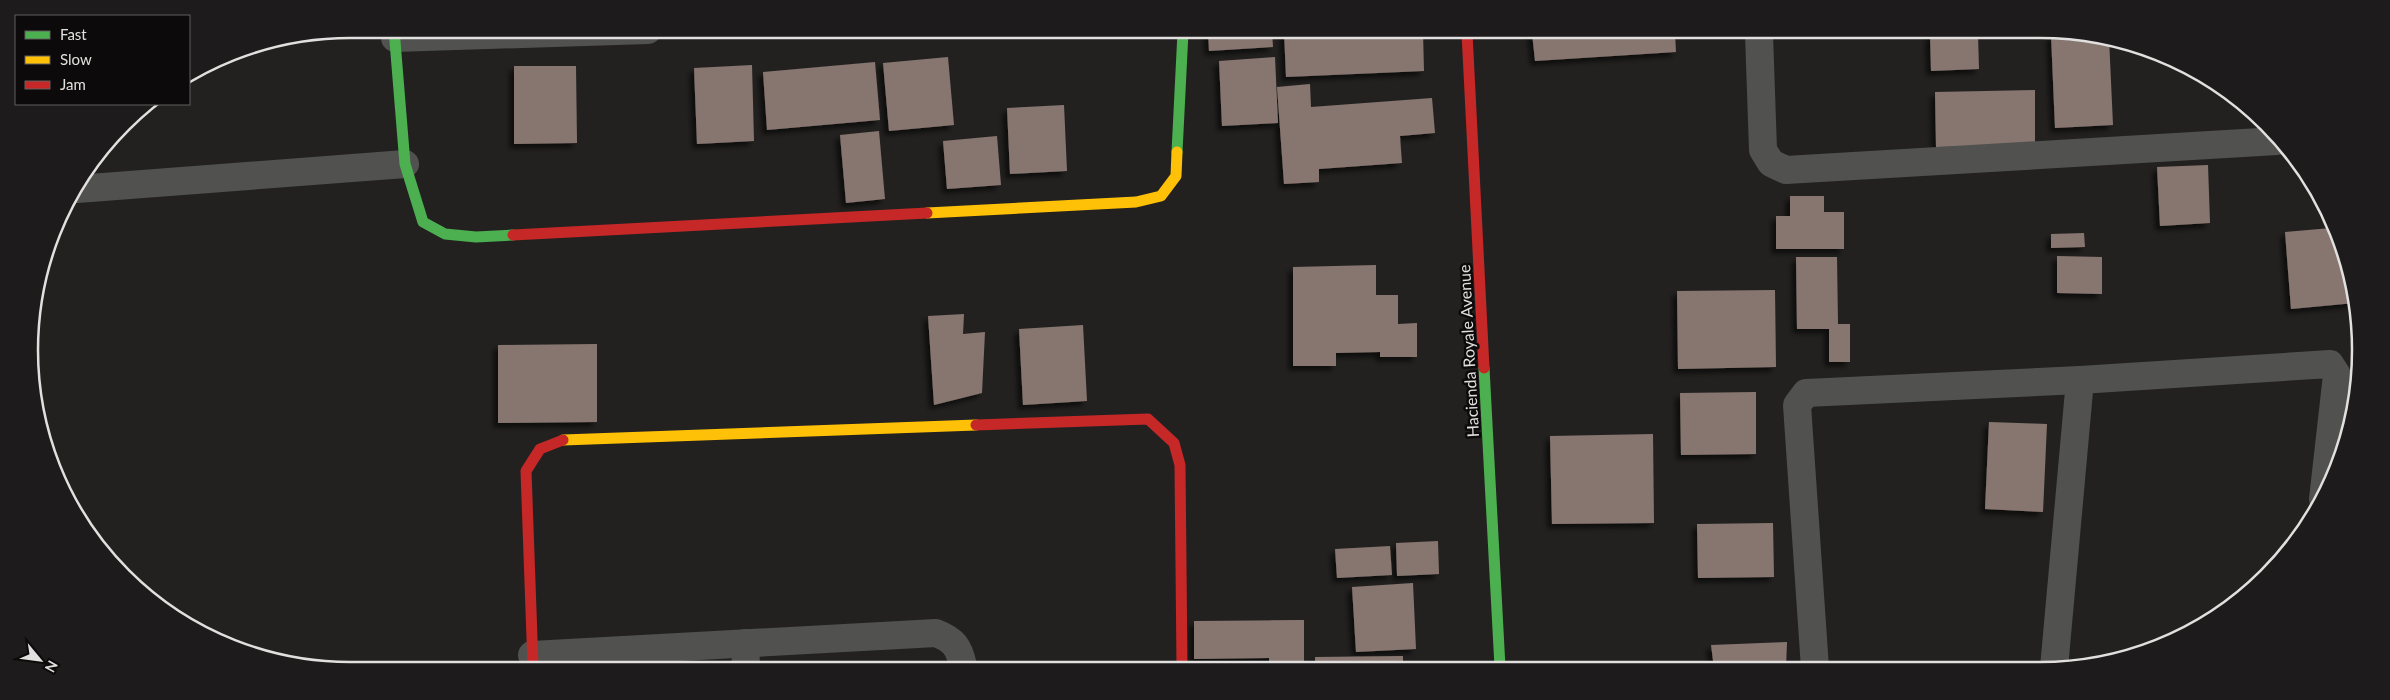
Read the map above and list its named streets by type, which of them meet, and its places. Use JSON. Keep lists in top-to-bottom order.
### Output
{
  "streets": {
    "street": ["Hacienda Royale Avenue"]
  },
  "legend": ["Fast", "Slow", "Jam"],
  "north": "bottom right"
}
